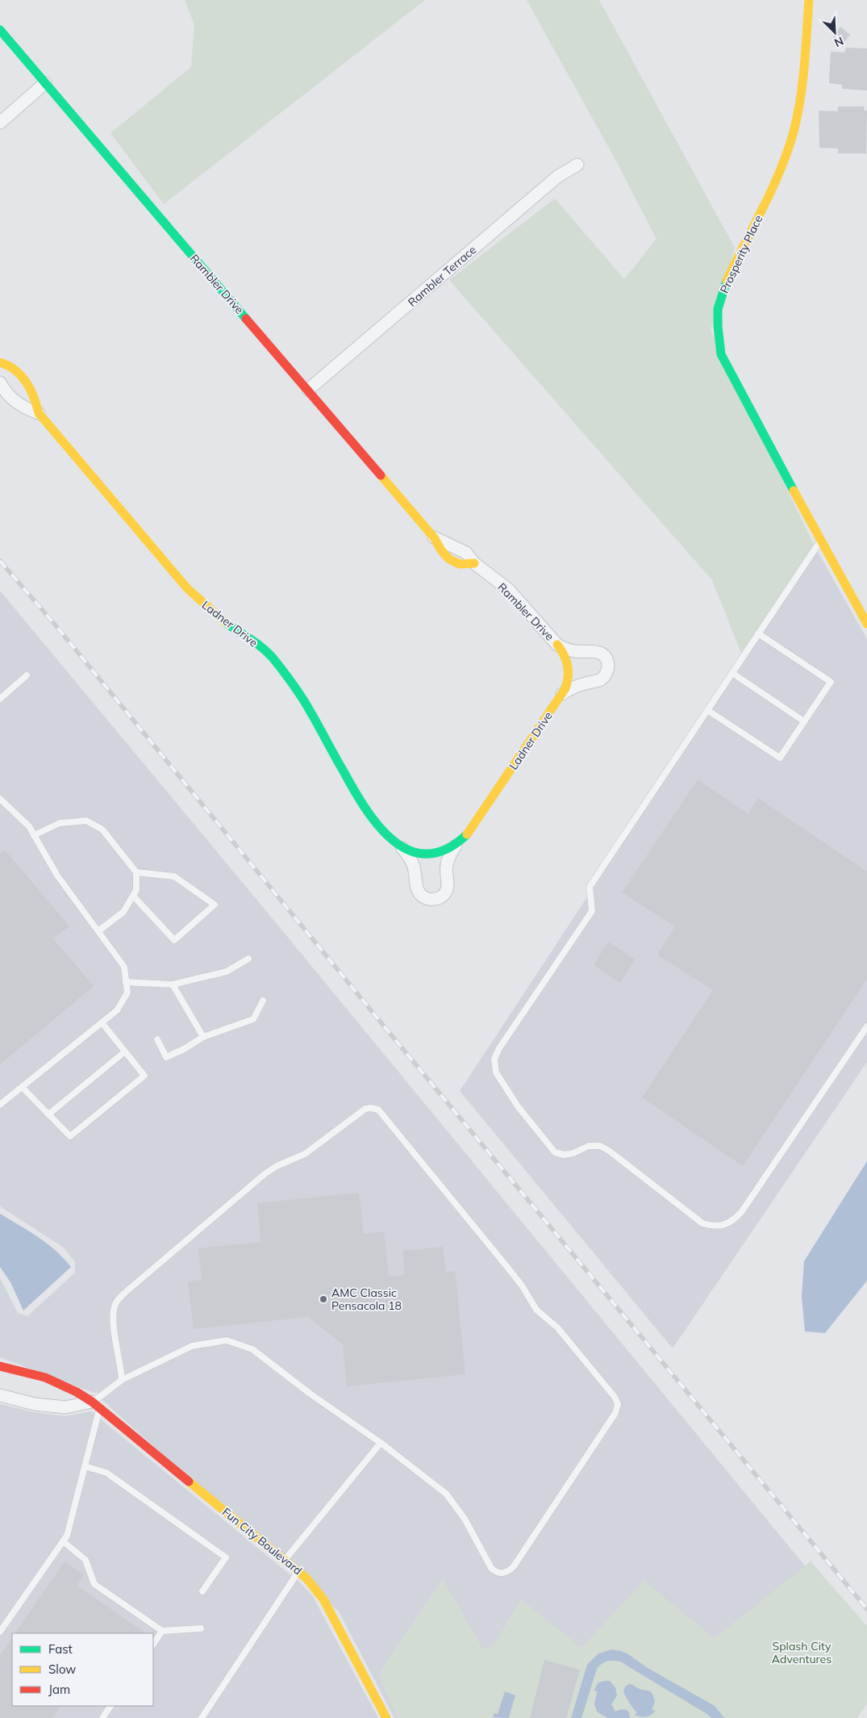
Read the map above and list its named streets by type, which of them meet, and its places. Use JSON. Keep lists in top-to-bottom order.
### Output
{
  "streets": {
    "street": [
      "Prosperity Place",
      "Rambler Terrace",
      "Rambler Drive",
      "Ladner Drive",
      "Fun City Boulevard"
    ]
  },
  "crossings": [
    ["Rambler Terrace", "Rambler Drive"],
    ["Rambler Drive", "Ladner Drive"]
  ],
  "parks": ["Splash City Adventures"],
  "places": ["AMC Classic Pensacola 18"],
  "legend": ["Fast", "Slow", "Jam"],
  "north": "bottom right"
}
